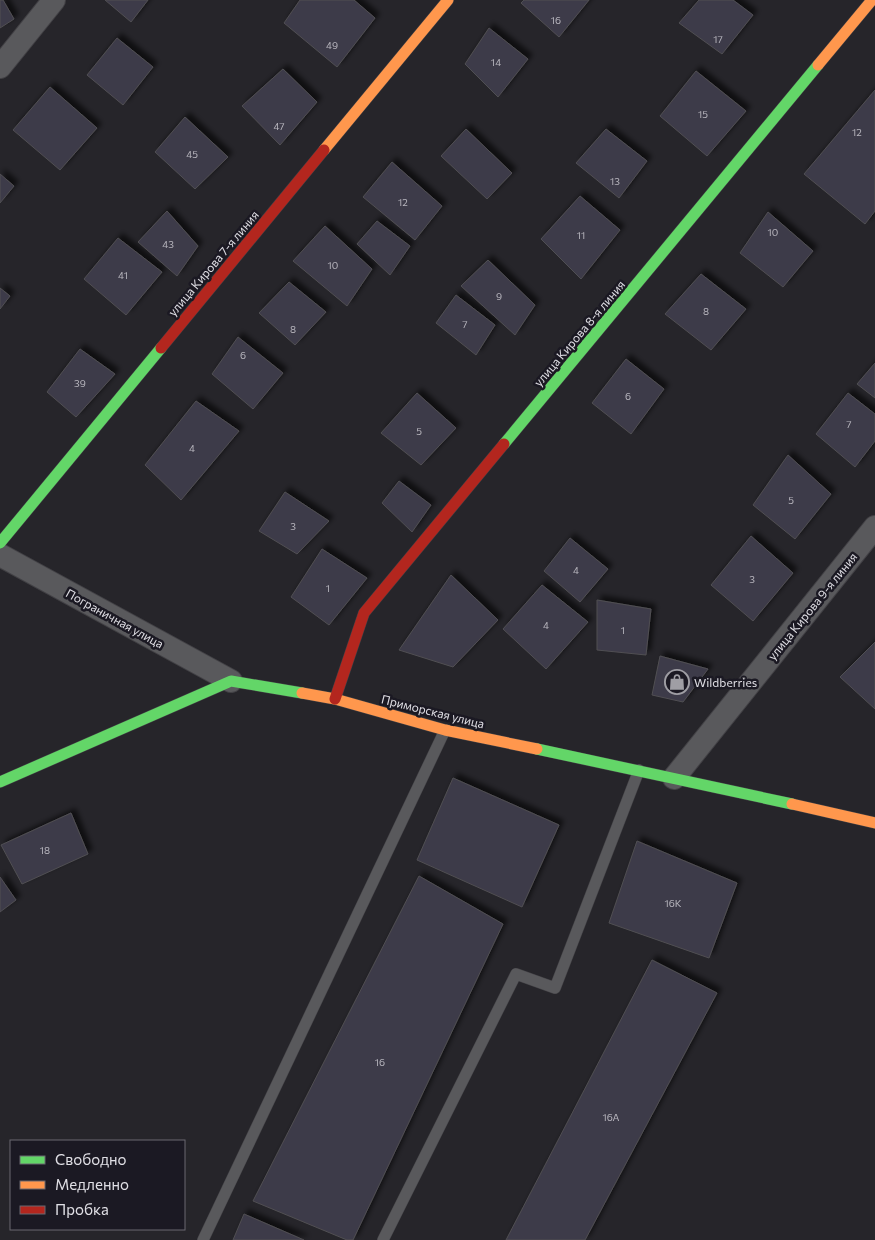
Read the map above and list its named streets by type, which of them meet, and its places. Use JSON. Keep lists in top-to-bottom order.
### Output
{
  "streets": {
    "street": [
      "улица Кирова 7-я линия",
      "улица Кирова 8-я линия",
      "улица Кирова 9-я линия",
      "Пограничная улица",
      "Приморская улица"
    ]
  },
  "crossings": [
    ["улица Кирова 8-я линия", "Приморская улица"],
    ["улица Кирова 9-я линия", "Приморская улица"],
    ["Пограничная улица", "Приморская улица"]
  ],
  "places": {
    "shop": ["Wildberries"]
  },
  "house_numbers": [
    "16",
    "17",
    "49",
    "14",
    "15",
    "47",
    "12",
    "45",
    "13",
    "12",
    "10",
    "11",
    "43",
    "10",
    "41",
    "9",
    "8",
    "7",
    "8",
    "6",
    "39",
    "6",
    "7",
    "5",
    "4",
    "5",
    "3",
    "4",
    "3",
    "1",
    "4",
    "1",
    "18",
    "16К",
    "16",
    "16А"
  ],
  "legend": ["Свободно", "Медленно", "Пробка"]
}
